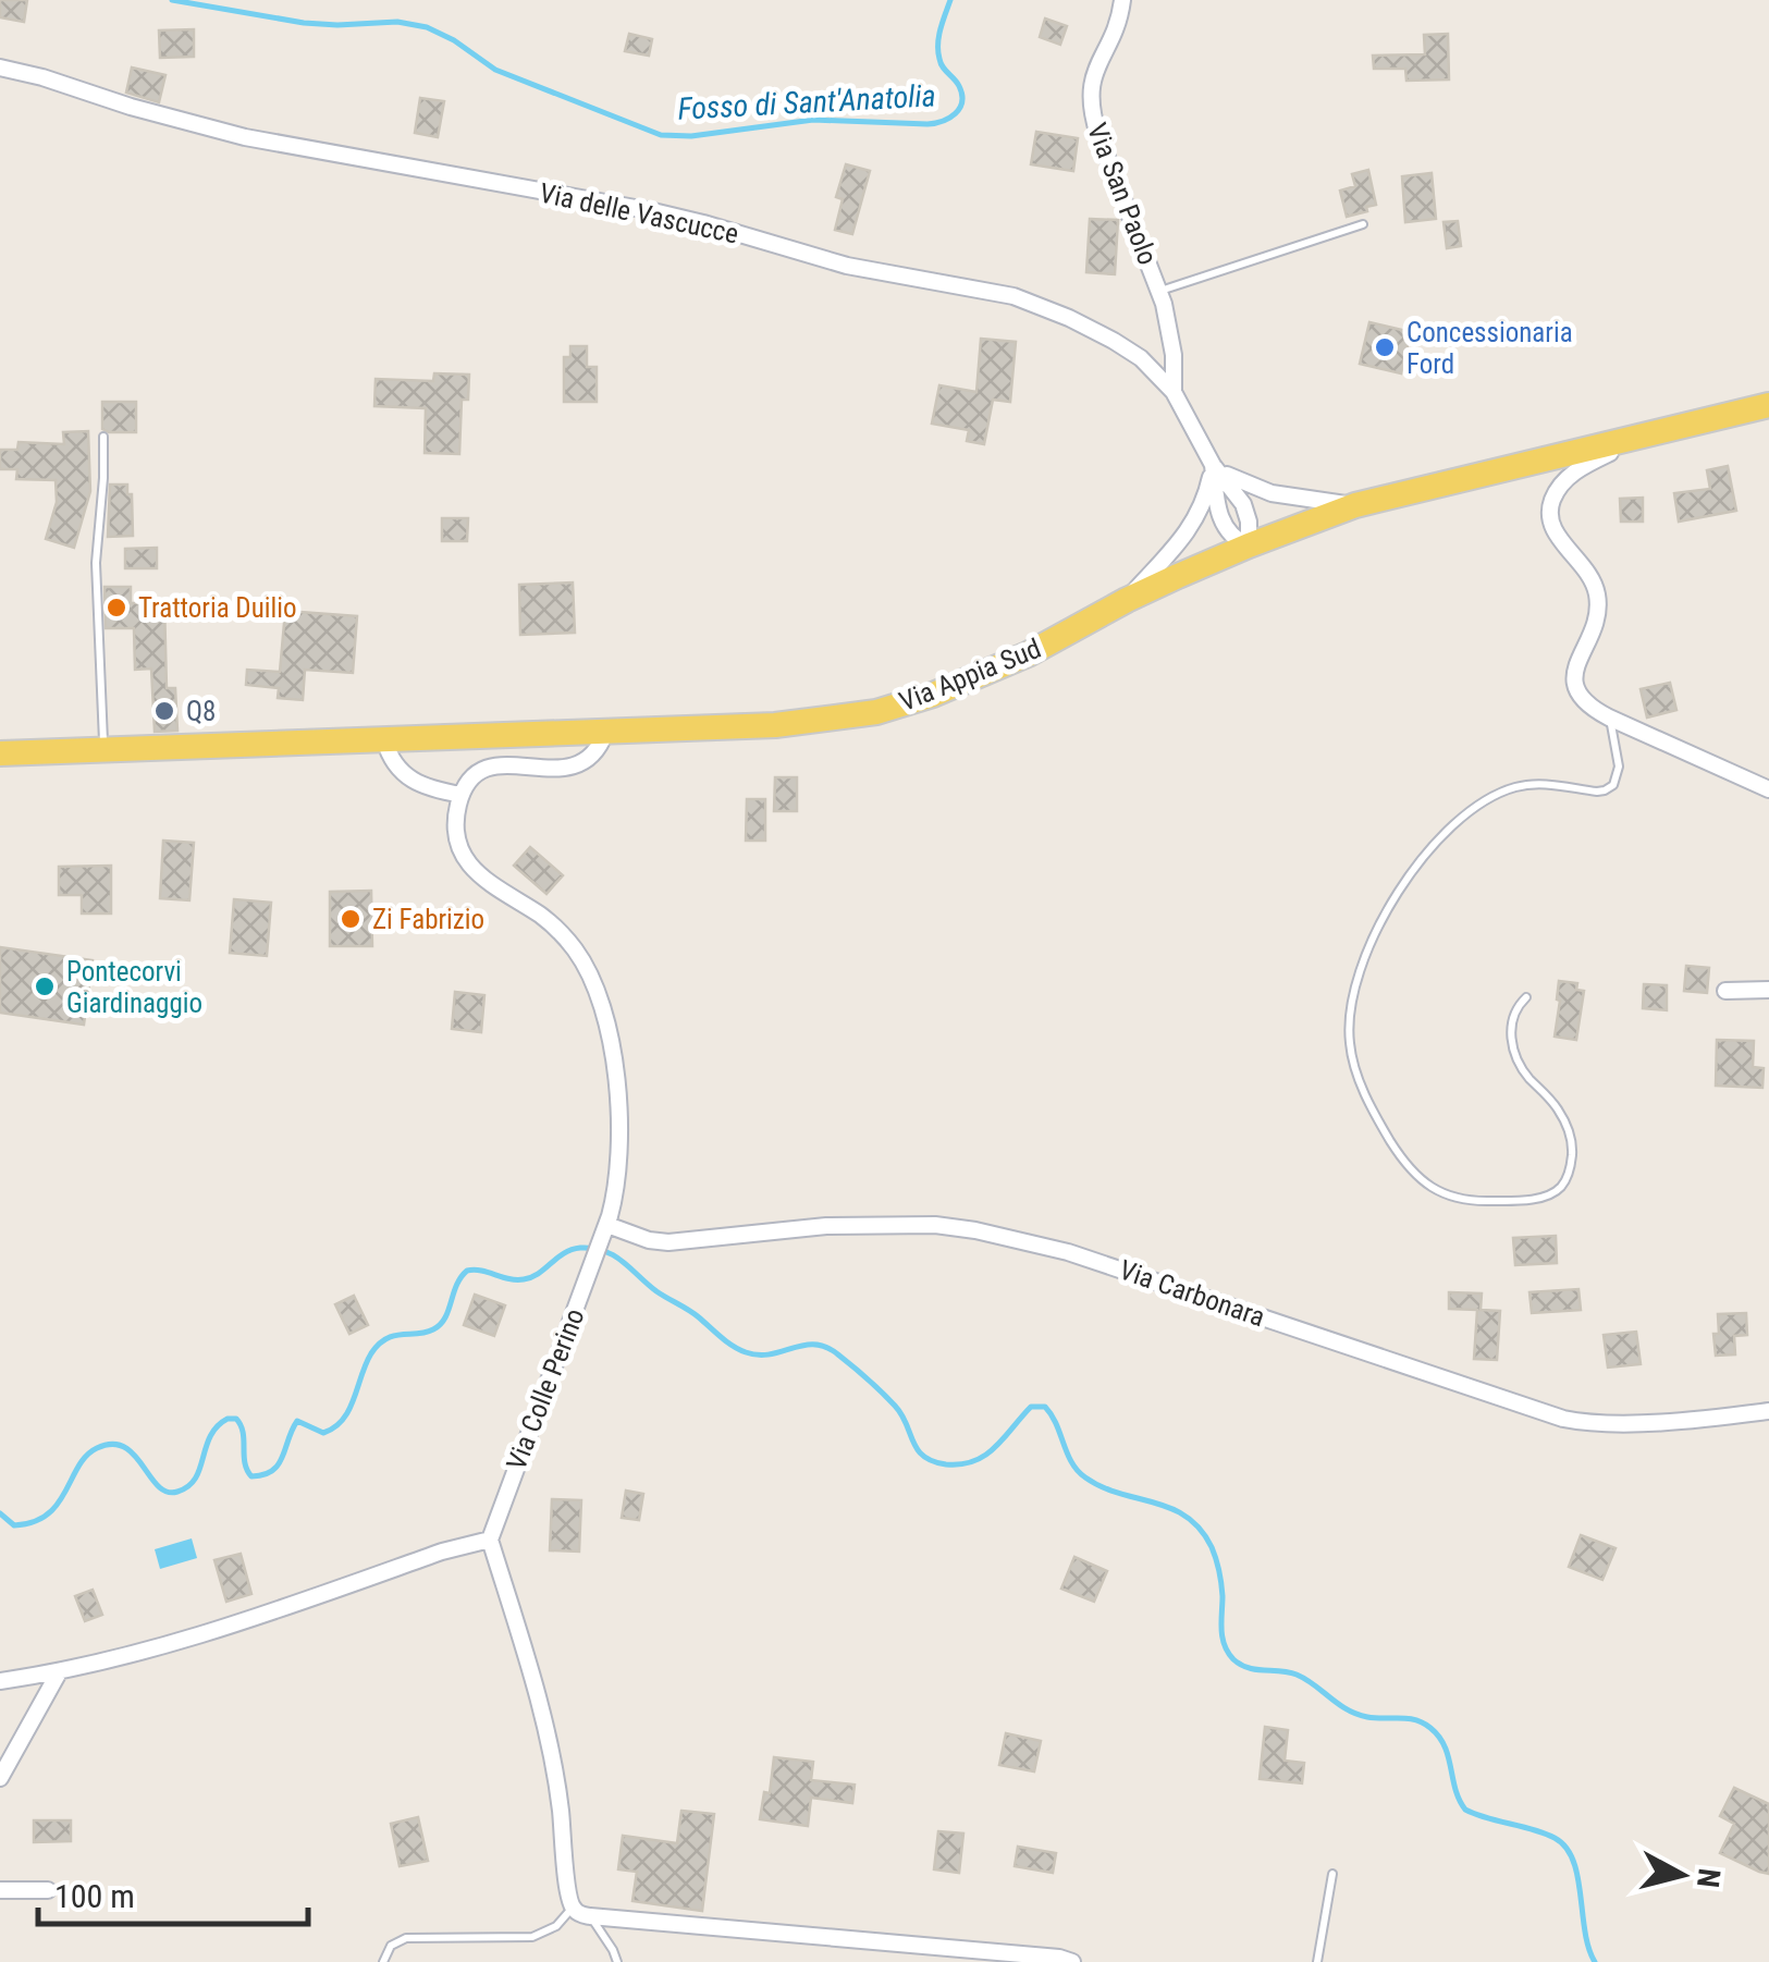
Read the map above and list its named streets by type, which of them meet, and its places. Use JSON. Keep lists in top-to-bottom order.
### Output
{
  "streets": {
    "main road": ["Via Appia Sud"],
    "street": [
      "Via San Paolo",
      "Via delle Vascucce",
      "Via Carbonara",
      "Via Colle Perino"
    ]
  },
  "crossings": [
    ["Via San Paolo", "Via delle Vascucce"],
    ["Via delle Vascucce", "Via Appia Sud"],
    ["Via Carbonara", "Via Colle Perino"]
  ],
  "water": ["Fosso di Sant'Anatolia"],
  "places": [
    "Concessionaria Ford",
    "Trattoria Duilio",
    "Q8",
    "Zi Fabrizio",
    "Pontecorvi Giardinaggio"
  ],
  "scale_bar": "100 m",
  "north": "right"
}
